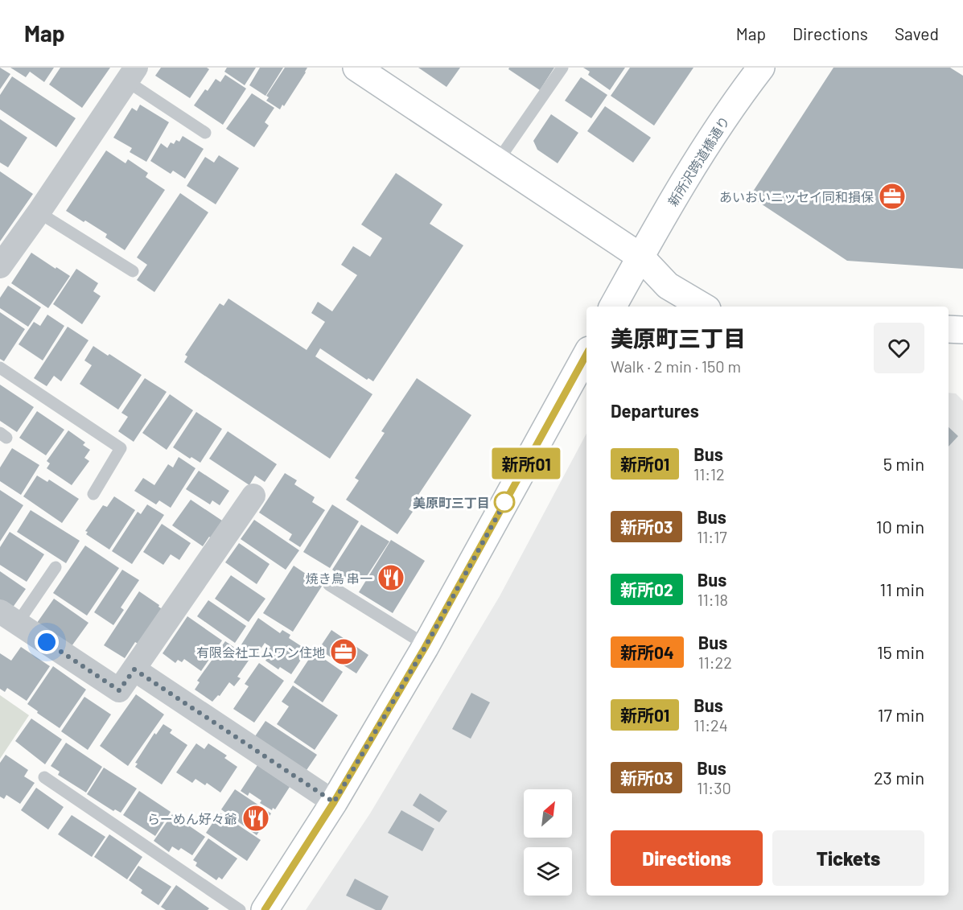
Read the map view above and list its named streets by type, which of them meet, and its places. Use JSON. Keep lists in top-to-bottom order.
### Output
{
  "streets": {
    "street": ["新所沢跨道橋通り"]
  },
  "places": {
    "office": ["あいおいニッセイ同和損保", "有限会社エムワン住地"],
    "other": ["美原町三丁目"],
    "restaurant": ["焼き鳥 串一", "らーめん好々爺"]
  },
  "lines": ["bus line 新所01"],
  "north": "top right",
  "page": {
    "header": "Map",
    "nav": ["Map", "Directions", "Saved"],
    "on_map": "新所01",
    "heading": [
      ["美原町三丁目", "Walk · 2 min · 150 m"],
      "Departures"
    ],
    "list": [
      {
        "mark": "新所01",
        "name": "Bus",
        "note": "11:12",
        "value": "5 min"
      },
      {
        "mark": "新所03",
        "name": "Bus",
        "note": "11:17",
        "value": "10 min"
      },
      {
        "mark": "新所02",
        "name": "Bus",
        "note": "11:18",
        "value": "11 min"
      },
      {
        "mark": "新所04",
        "name": "Bus",
        "note": "11:22",
        "value": "15 min"
      },
      {
        "mark": "新所01",
        "name": "Bus",
        "note": "11:24",
        "value": "17 min"
      },
      {
        "mark": "新所03",
        "name": "Bus",
        "note": "11:30",
        "value": "23 min"
      }
    ],
    "buttons": ["Directions", "Tickets"]
  }
}
